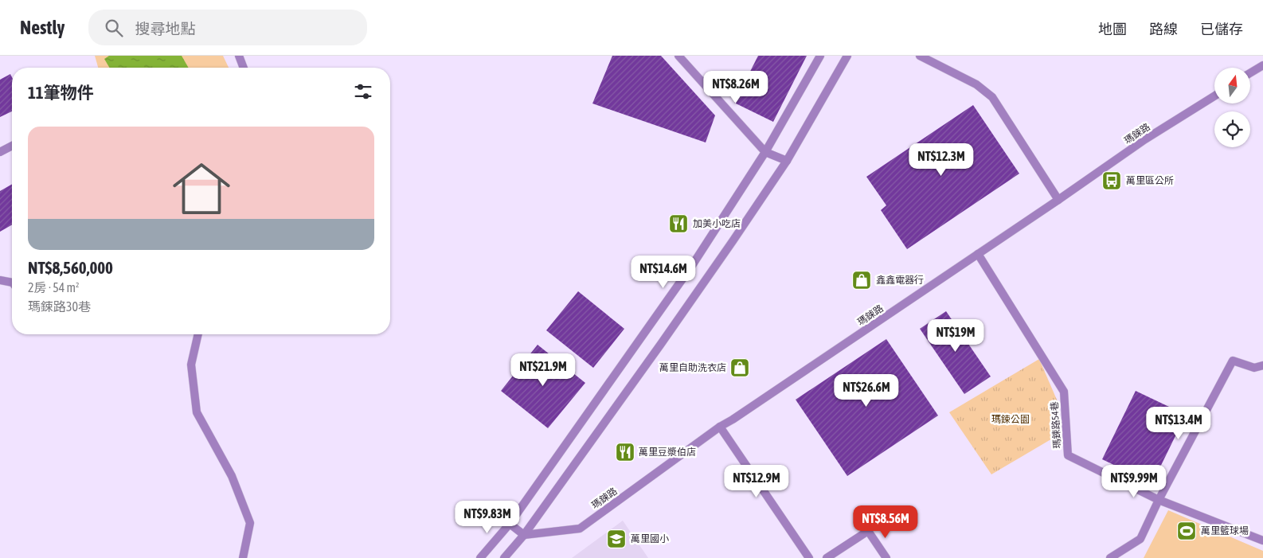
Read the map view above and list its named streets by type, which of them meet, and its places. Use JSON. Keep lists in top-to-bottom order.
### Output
{
  "streets": {
    "street": ["瑪鋉路", "瑪鋉路54巷"]
  },
  "crossings": [
    ["瑪鋉路", "瑪鋉路54巷"]
  ],
  "parks": ["瑪鋉公園"],
  "places": {
    "bus stop": ["萬里區公所"],
    "restaurant": ["加美小吃店", "萬里豆漿伯店"],
    "shop": ["鑫鑫電器行", "萬里自助洗衣店"],
    "sports": ["萬里籃球場"],
    "school or university": ["萬里國小"]
  },
  "north": "top",
  "page": {
    "header": "Nestly",
    "search": "搜尋地點",
    "nav": ["地圖", "路線", "已儲存"],
    "heading": "11筆物件",
    "price": [
      "NT$8.26M",
      "NT$12.3M",
      "NT$14.6M",
      "NT$19M",
      "NT$21.9M",
      "NT$26.6M",
      "NT$13.4M",
      "NT$12.9M",
      "NT$9.99M",
      "NT$9.83M",
      "NT$8.56M"
    ],
    "list": [
      {
        "name": "NT$8,560,000",
        "note": "2房 · 54 m² · 瑪鋉路30巷"
      }
    ]
  }
}
